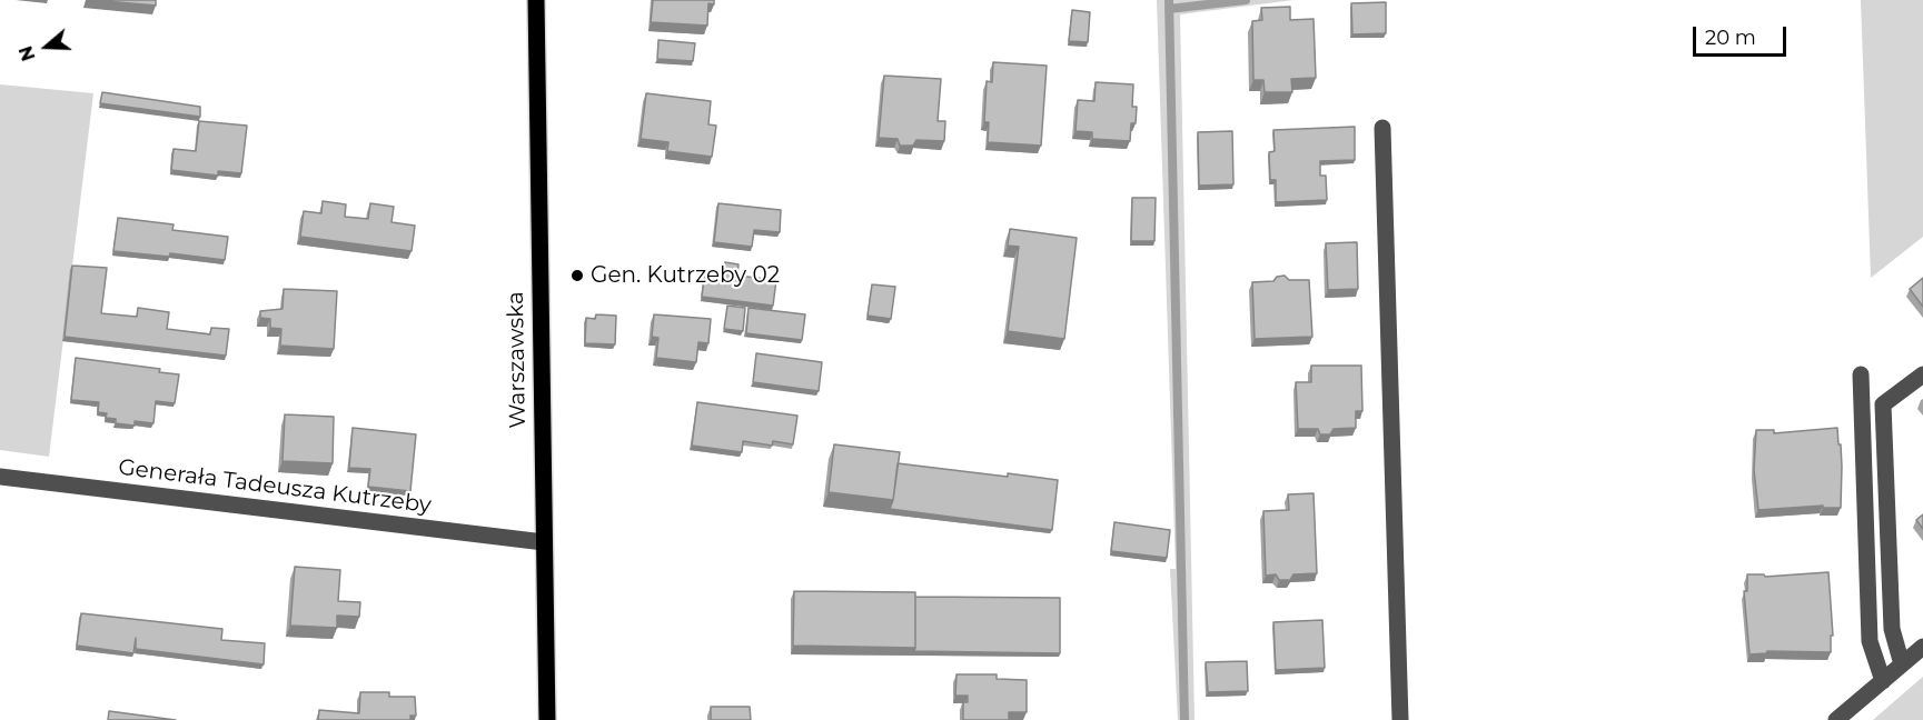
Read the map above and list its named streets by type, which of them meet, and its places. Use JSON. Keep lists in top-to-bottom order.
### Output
{
  "streets": {
    "main road": ["Warszawska"],
    "street": ["Generała Tadeusza Kutrzeby"]
  },
  "crossings": [
    ["Warszawska", "Generała Tadeusza Kutrzeby"]
  ],
  "places": ["Gen. Kutrzeby 02"],
  "scale_bar": "20 m",
  "north": "left"
}
